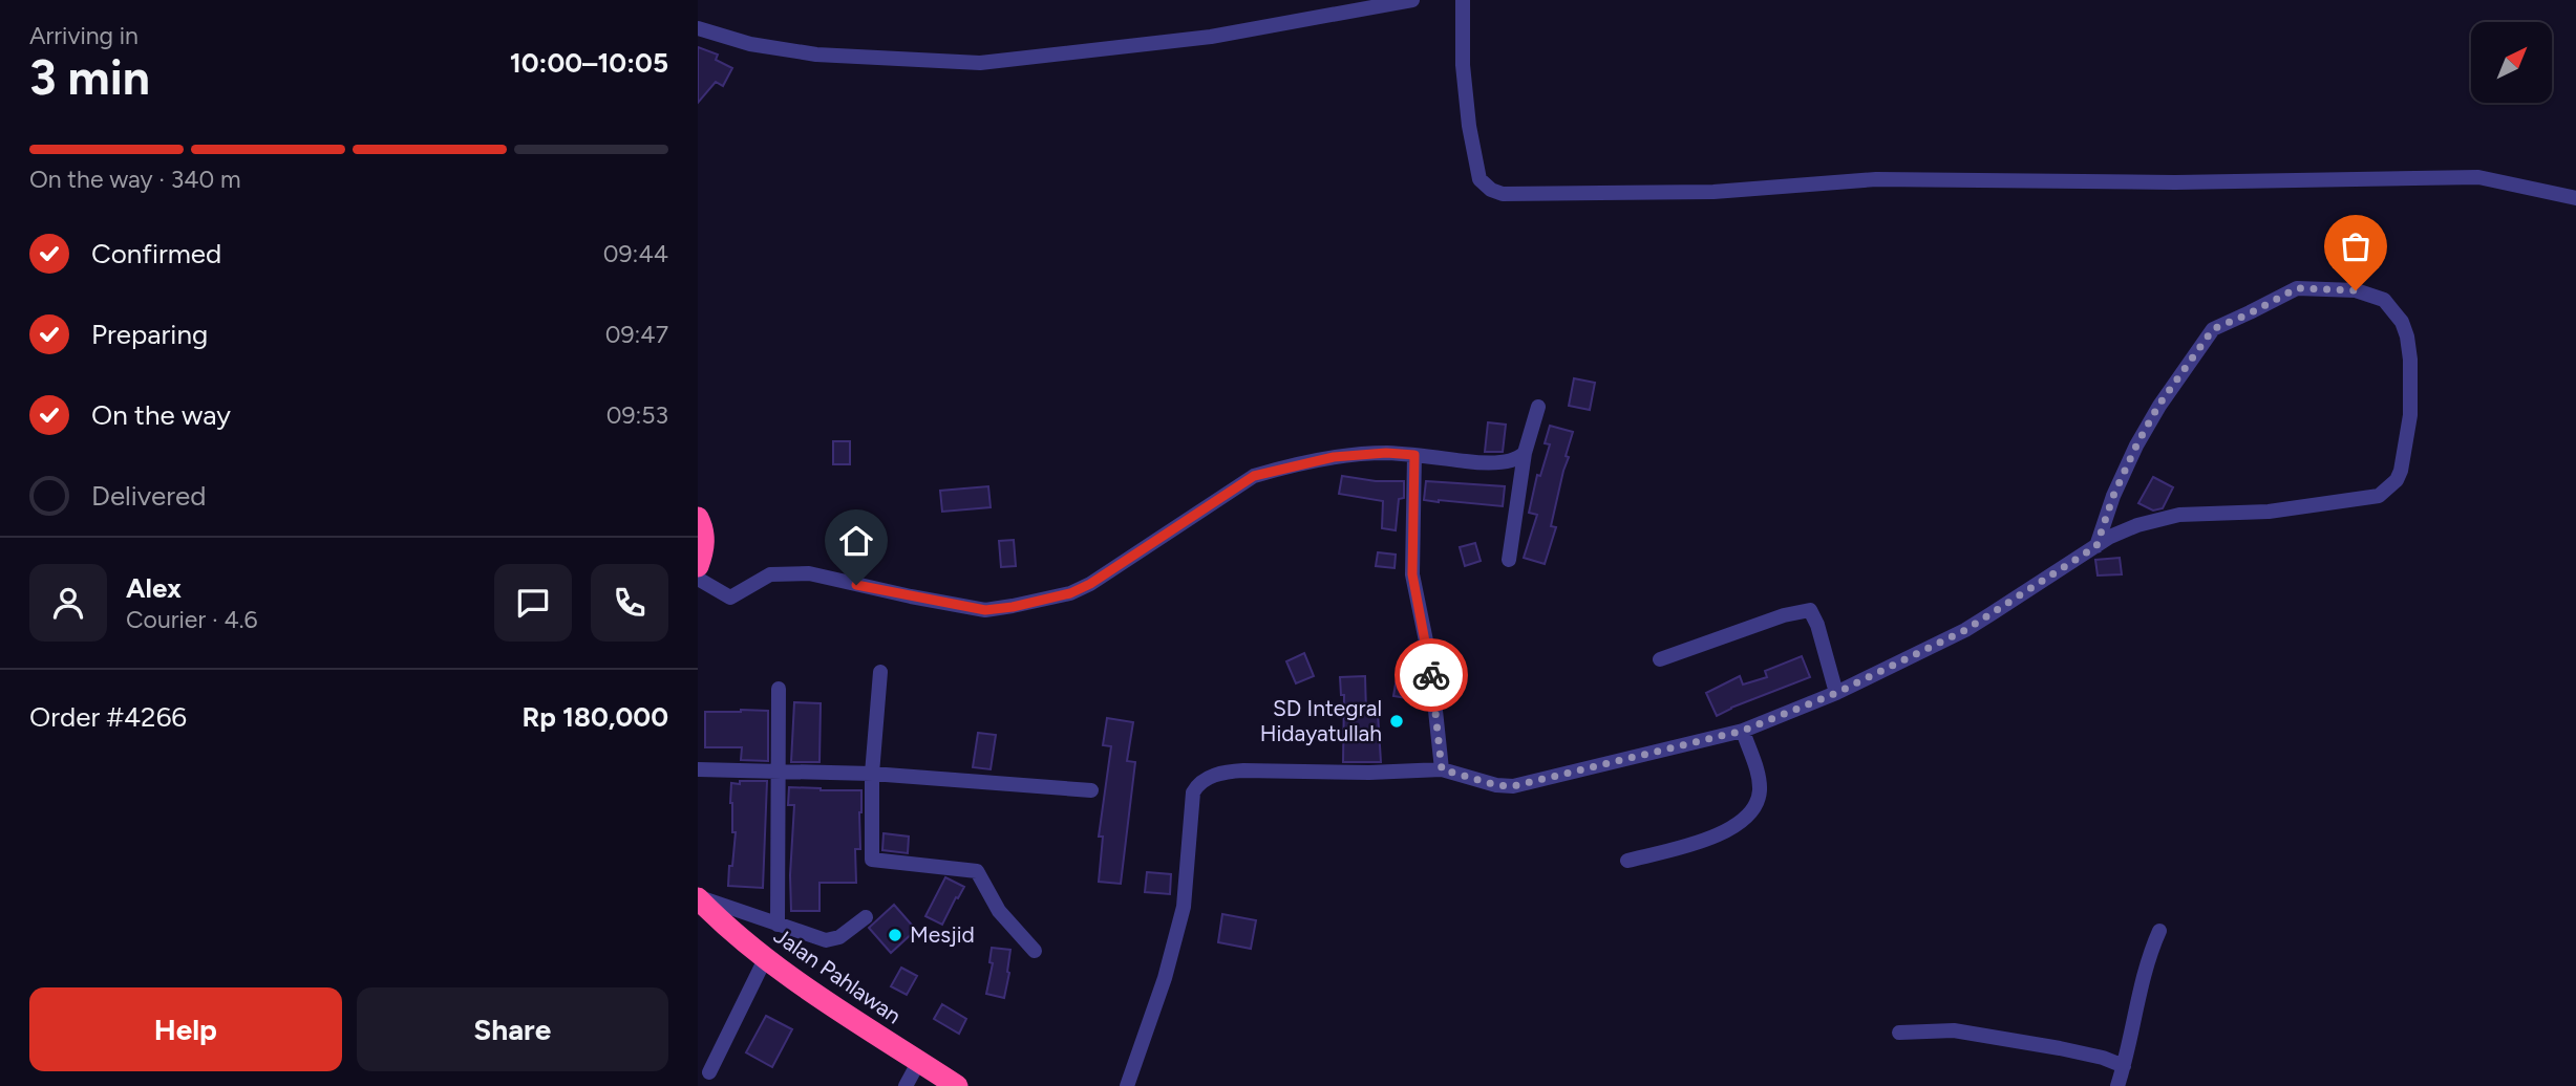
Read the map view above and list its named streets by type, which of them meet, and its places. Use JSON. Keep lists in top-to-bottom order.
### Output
{
  "streets": {
    "highway": ["Jalan Pahlawan"]
  },
  "places": ["SD Integral Hidayatullah", "Mesjid"],
  "north": "top right",
  "page": {
    "heading": ["3 min", "Arriving in", "10:00–10:05"],
    "panel": [
      "Alex",
      "Courier · 4.6",
      "Order #4266",
      "Rp 180,000"
    ],
    "bar": "On the way · 340 m",
    "list": [
      ["Confirmed", "09:44"],
      ["Preparing", "09:47"],
      ["On the way", "09:53"],
      "Delivered"
    ],
    "buttons": ["Help", "Share"]
  }
}
